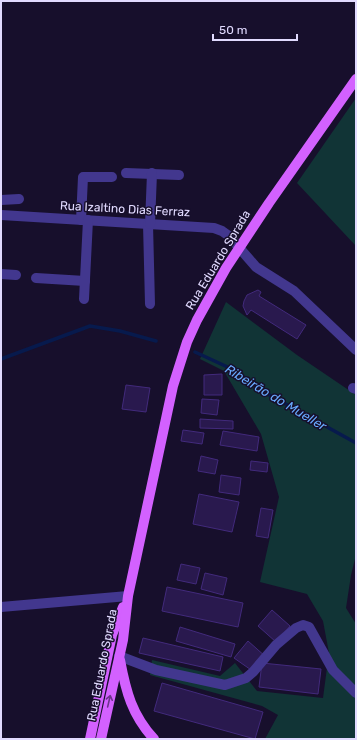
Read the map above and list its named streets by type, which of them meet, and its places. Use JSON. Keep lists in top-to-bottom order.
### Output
{
  "streets": {
    "main road": ["Rua Eduardo Sprada"],
    "street": ["Rua Izaltino Dias Ferraz"]
  },
  "crossings": [
    ["Rua Izaltino Dias Ferraz", "Rua Eduardo Sprada"]
  ],
  "water": ["Ribeirão do Mueller"],
  "scale_bar": "50 m"
}
